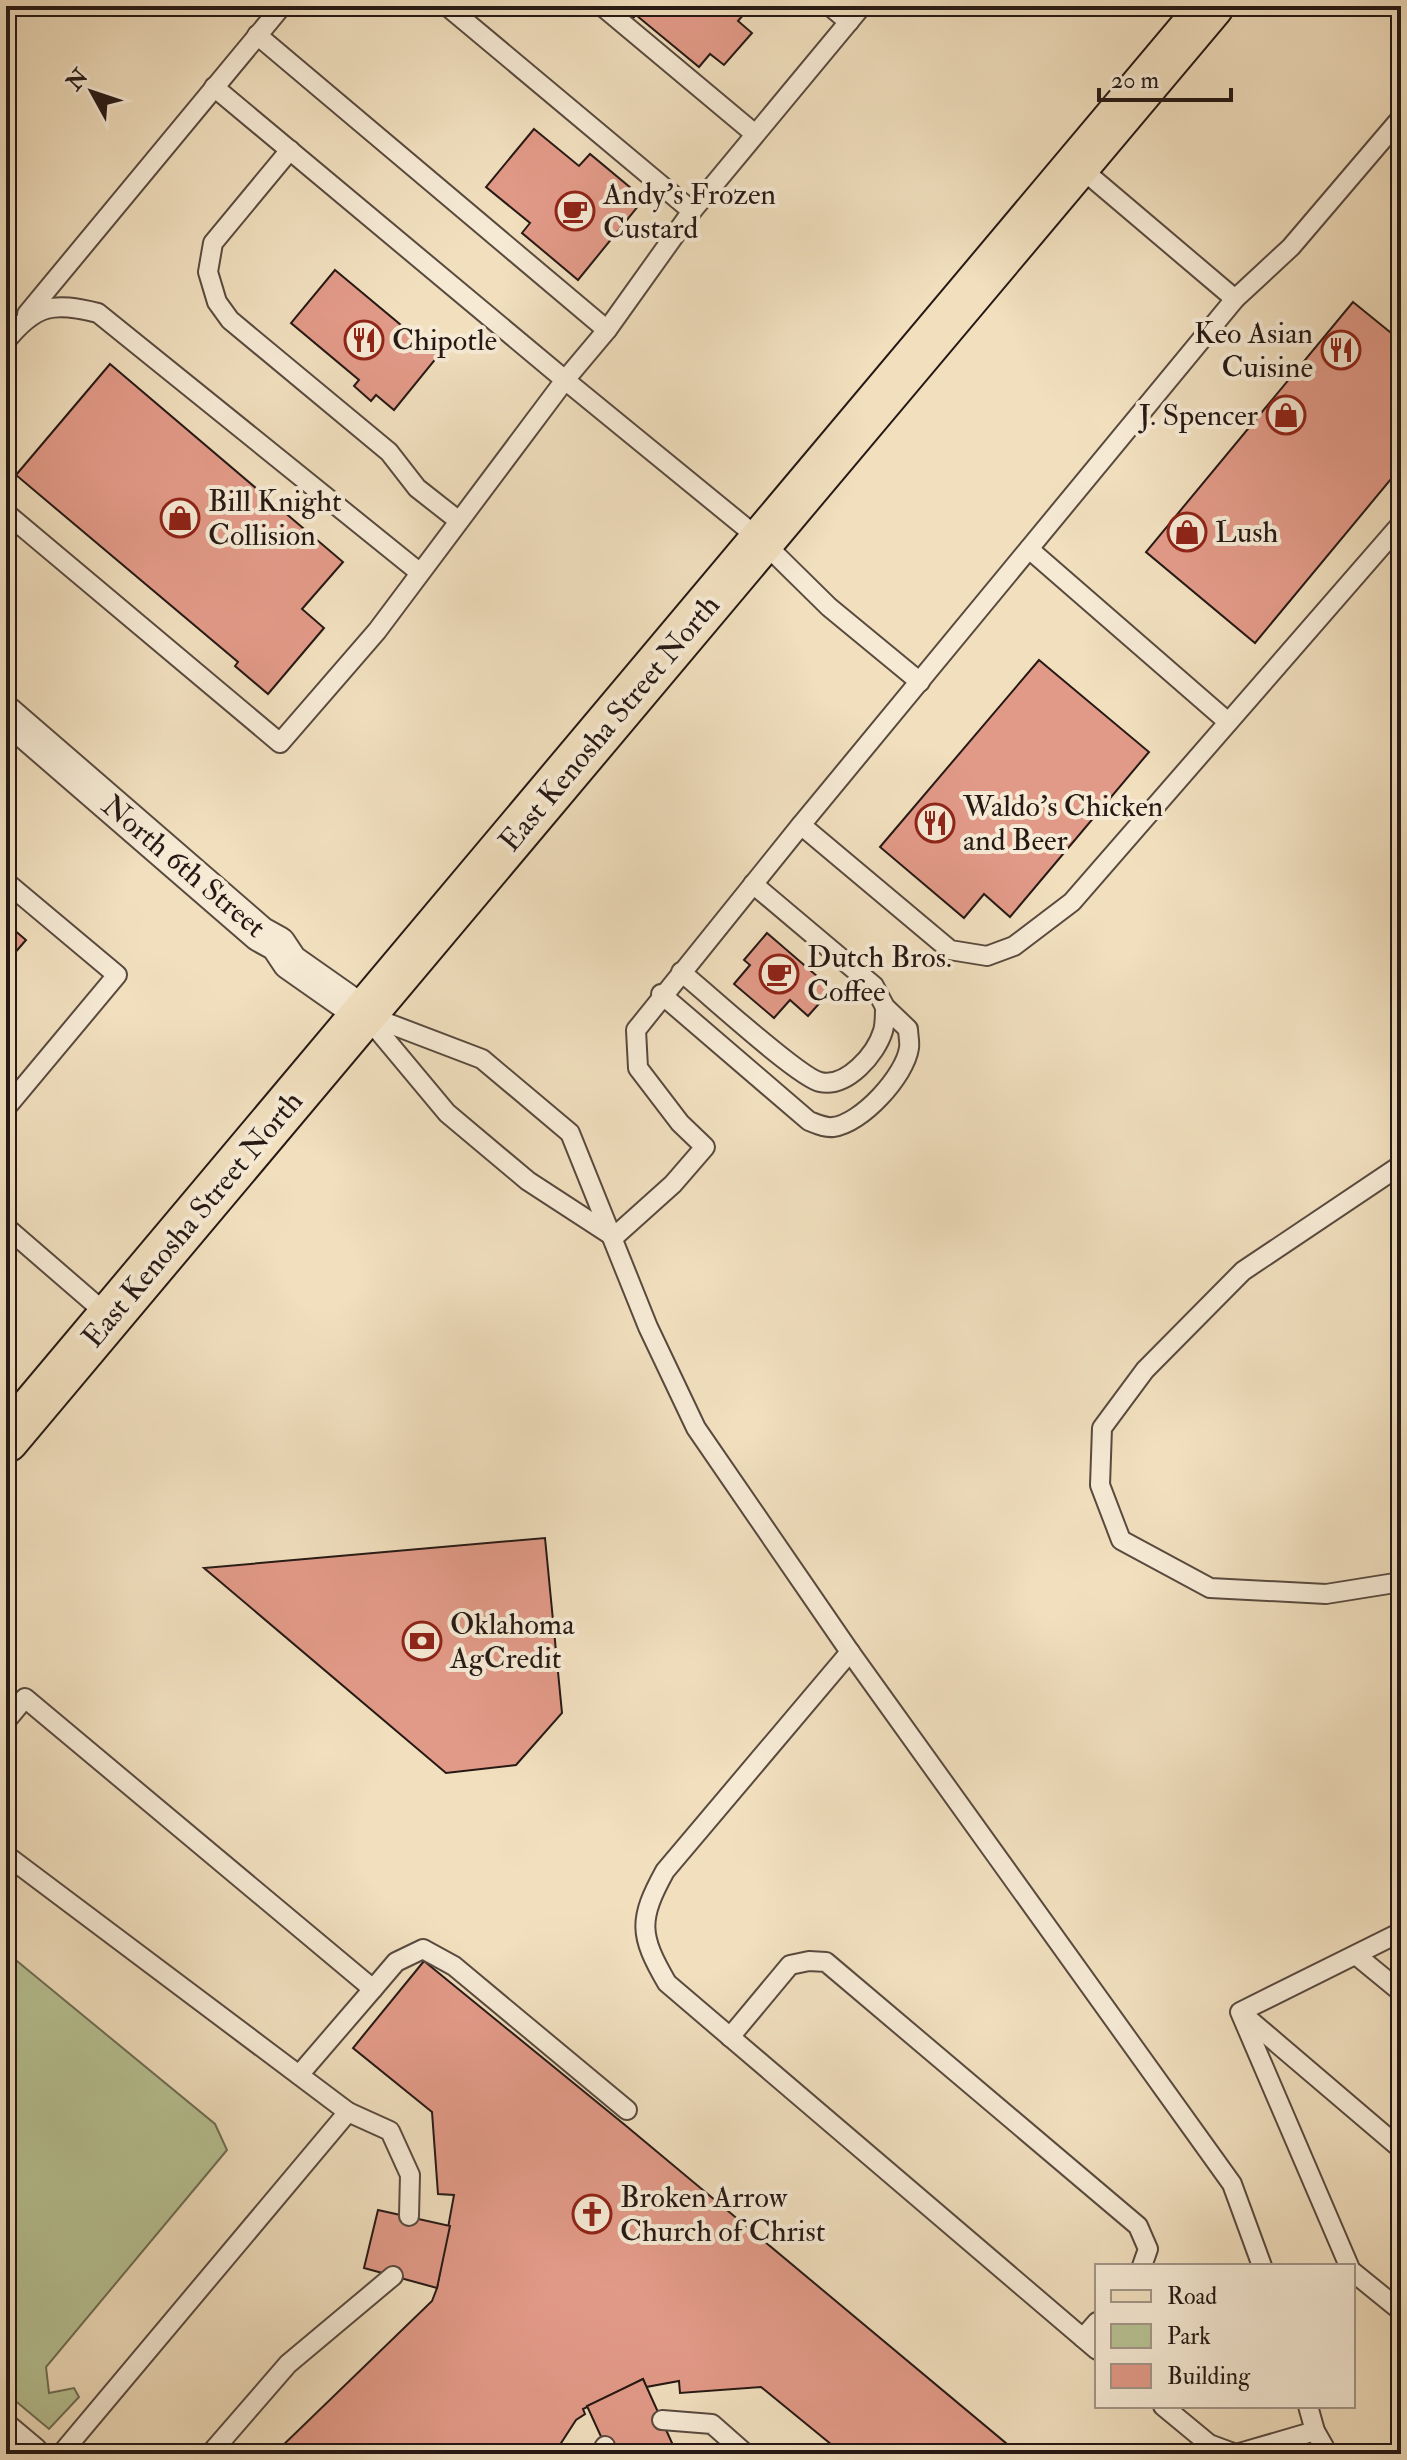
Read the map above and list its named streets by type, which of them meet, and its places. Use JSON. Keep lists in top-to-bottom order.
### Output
{
  "streets": {
    "main road": ["East Kenosha Street North"],
    "street": ["North 6th Street"]
  },
  "crossings": [
    ["East Kenosha Street North", "North 6th Street"]
  ],
  "places": {
    "cafe": ["Andy's Frozen Custard", "Dutch Bros. Coffee"],
    "restaurant": ["Chipotle", "Keo Asian Cuisine", "Waldo's Chicken and Beer"],
    "shop": ["J. Spencer", "Bill Knight Collision", "Lush"],
    "bank": ["Oklahoma AgCredit"],
    "church": ["Broken Arrow Church of Christ"]
  },
  "legend": ["Road", "Park", "Building"],
  "scale_bar": "20 m",
  "north": "top left"
}
